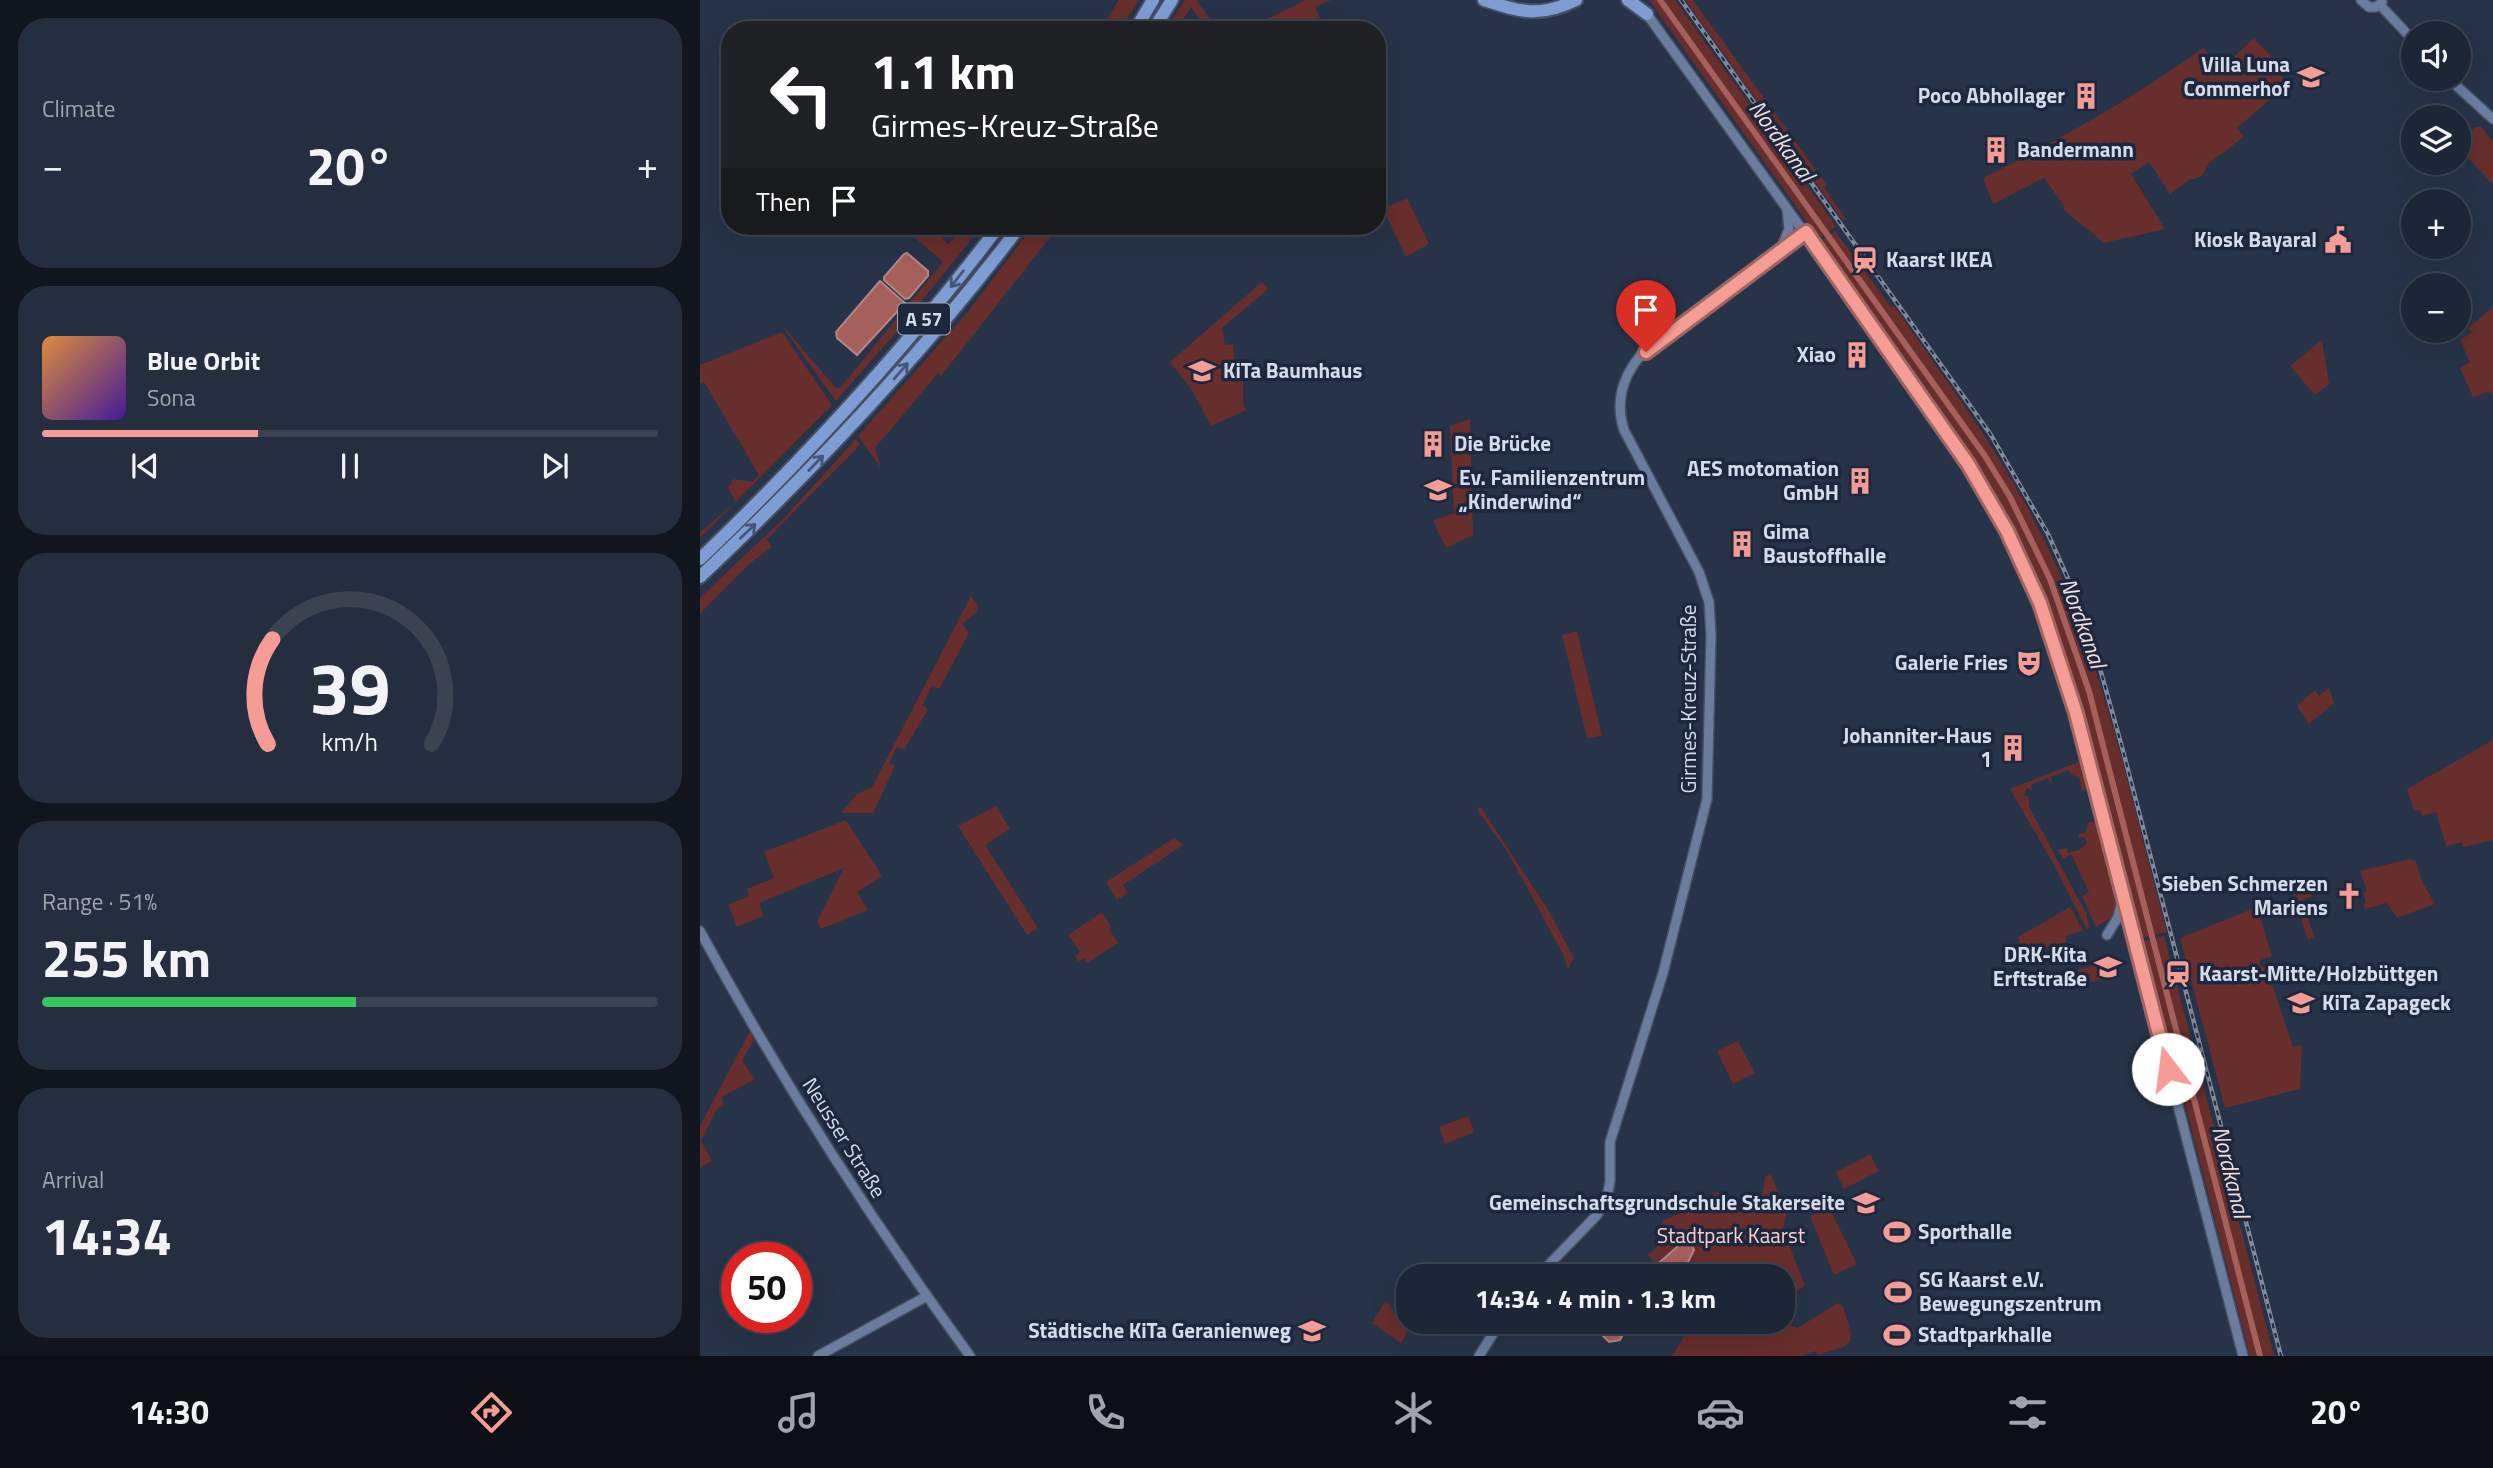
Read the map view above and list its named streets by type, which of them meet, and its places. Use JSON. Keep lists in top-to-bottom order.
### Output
{
  "streets": {
    "highway": ["A 57"],
    "main road": ["Girmes-Kreuz-Straße", "Neusser Straße"]
  },
  "water": ["Nordkanal"],
  "parks": ["Stadtpark Kaarst"],
  "places": {
    "school or university": [
      "Villa Luna Commerhof",
      "KiTa Baumhaus",
      "Ev. Familienzentrum „Kinderwind“",
      "DRK-Kita Erftstraße",
      "KiTa Zapageck",
      "Gemeinschaftsgrundschule Stakerseite",
      "Städtische KiTa Geranienweg"
    ],
    "building": [
      "Poco Abhollager",
      "Bandermann",
      "Xiao",
      "Die Brücke",
      "AES motomation GmbH",
      "Gima Baustoffhalle",
      "Johanniter-Haus 1"
    ],
    "public building": ["Kiosk Bayaral"],
    "station": ["Kaarst IKEA", "Kaarst-Mitte/Holzbüttgen"],
    "theatre": ["Galerie Fries"],
    "church": ["Sieben Schmerzen Mariens"],
    "sports": ["Sporthalle", "SG Kaarst e.V. Bewegungszentrum", "Stadtparkhalle"]
  },
  "page": {
    "tile": [
      "Climate",
      ["Range · 51%", "255 km"],
      ["Arrival", "14:34"]
    ],
    "map_buttons": ["+", "−"],
    "turn": ["1.1 km", "Girmes-Kreuz-Straße"],
    "heat": ["−", "20°", "+"],
    "then": "Then",
    "song": ["Blue Orbit", "Sona"],
    "limit": "50",
    "trip": "14:34 · 4 min · 1.3 km",
    "tabs": ["14:30", "20°"],
    "gauge": ["39", "km/h"]
  }
}
